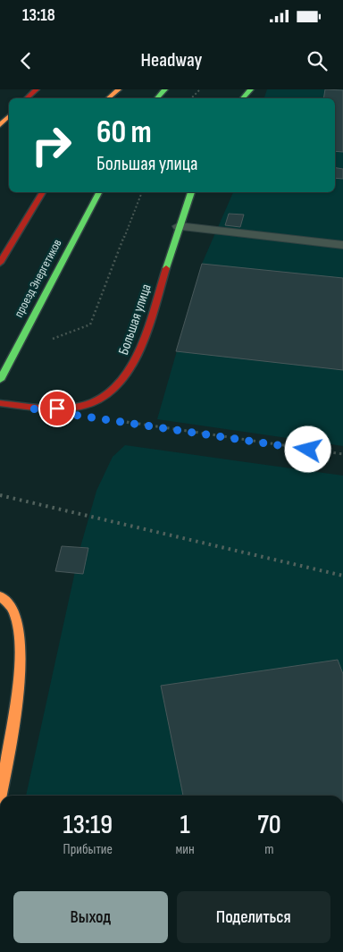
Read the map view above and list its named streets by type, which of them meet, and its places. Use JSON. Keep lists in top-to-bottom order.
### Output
{
  "streets": {
    "main road": ["проезд Энергетиков", "Большая улица"]
  },
  "page": {
    "status": "13:18",
    "header": "Headway",
    "turn": ["60 m", "Большая улица"],
    "eta": [
      "13:19",
      "Прибытие",
      "1",
      "мин",
      "70",
      "m"
    ],
    "buttons": ["Выход", "Поделиться"]
  }
}
